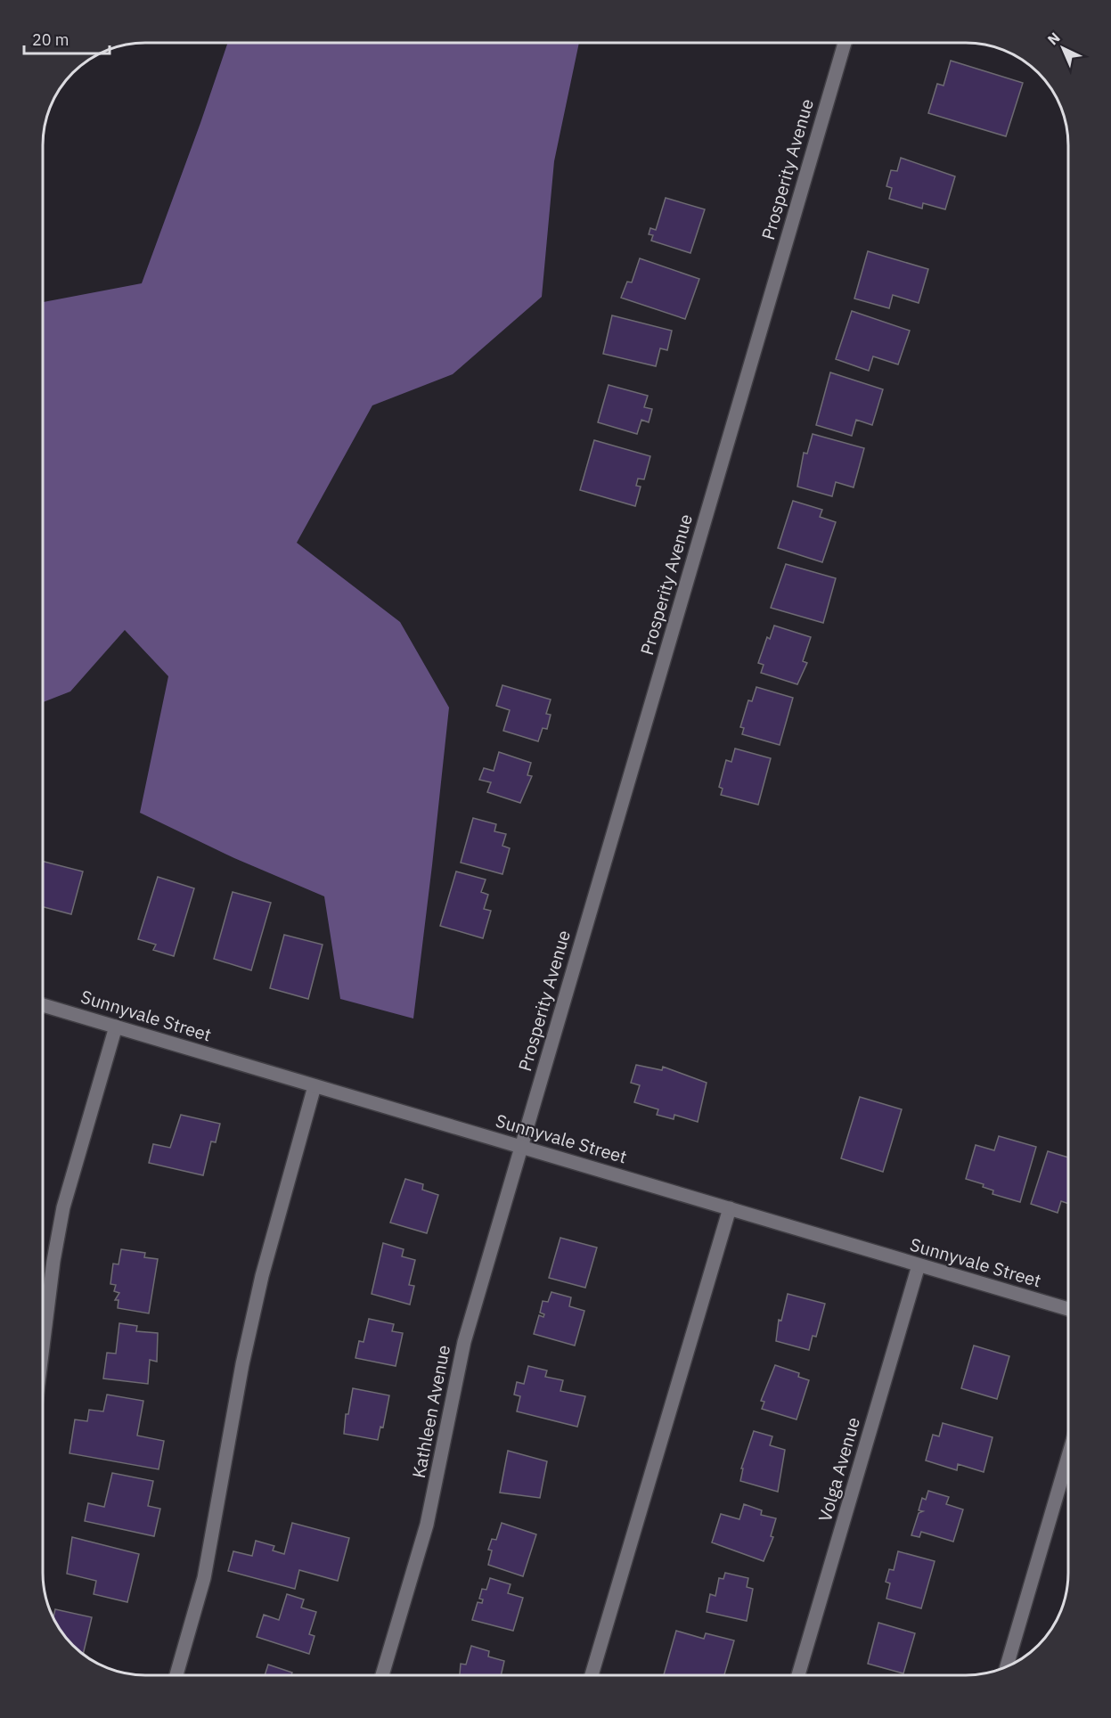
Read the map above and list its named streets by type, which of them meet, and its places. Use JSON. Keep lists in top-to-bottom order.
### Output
{
  "streets": {
    "street": [
      "Prosperity Avenue",
      "Sunnyvale Street",
      "Kathleen Avenue",
      "Volga Avenue"
    ]
  },
  "crossings": [
    ["Prosperity Avenue", "Sunnyvale Street"],
    ["Prosperity Avenue", "Kathleen Avenue"],
    ["Sunnyvale Street", "Kathleen Avenue"],
    ["Sunnyvale Street", "Volga Avenue"]
  ],
  "scale_bar": "20 m",
  "north": "top left"
}
